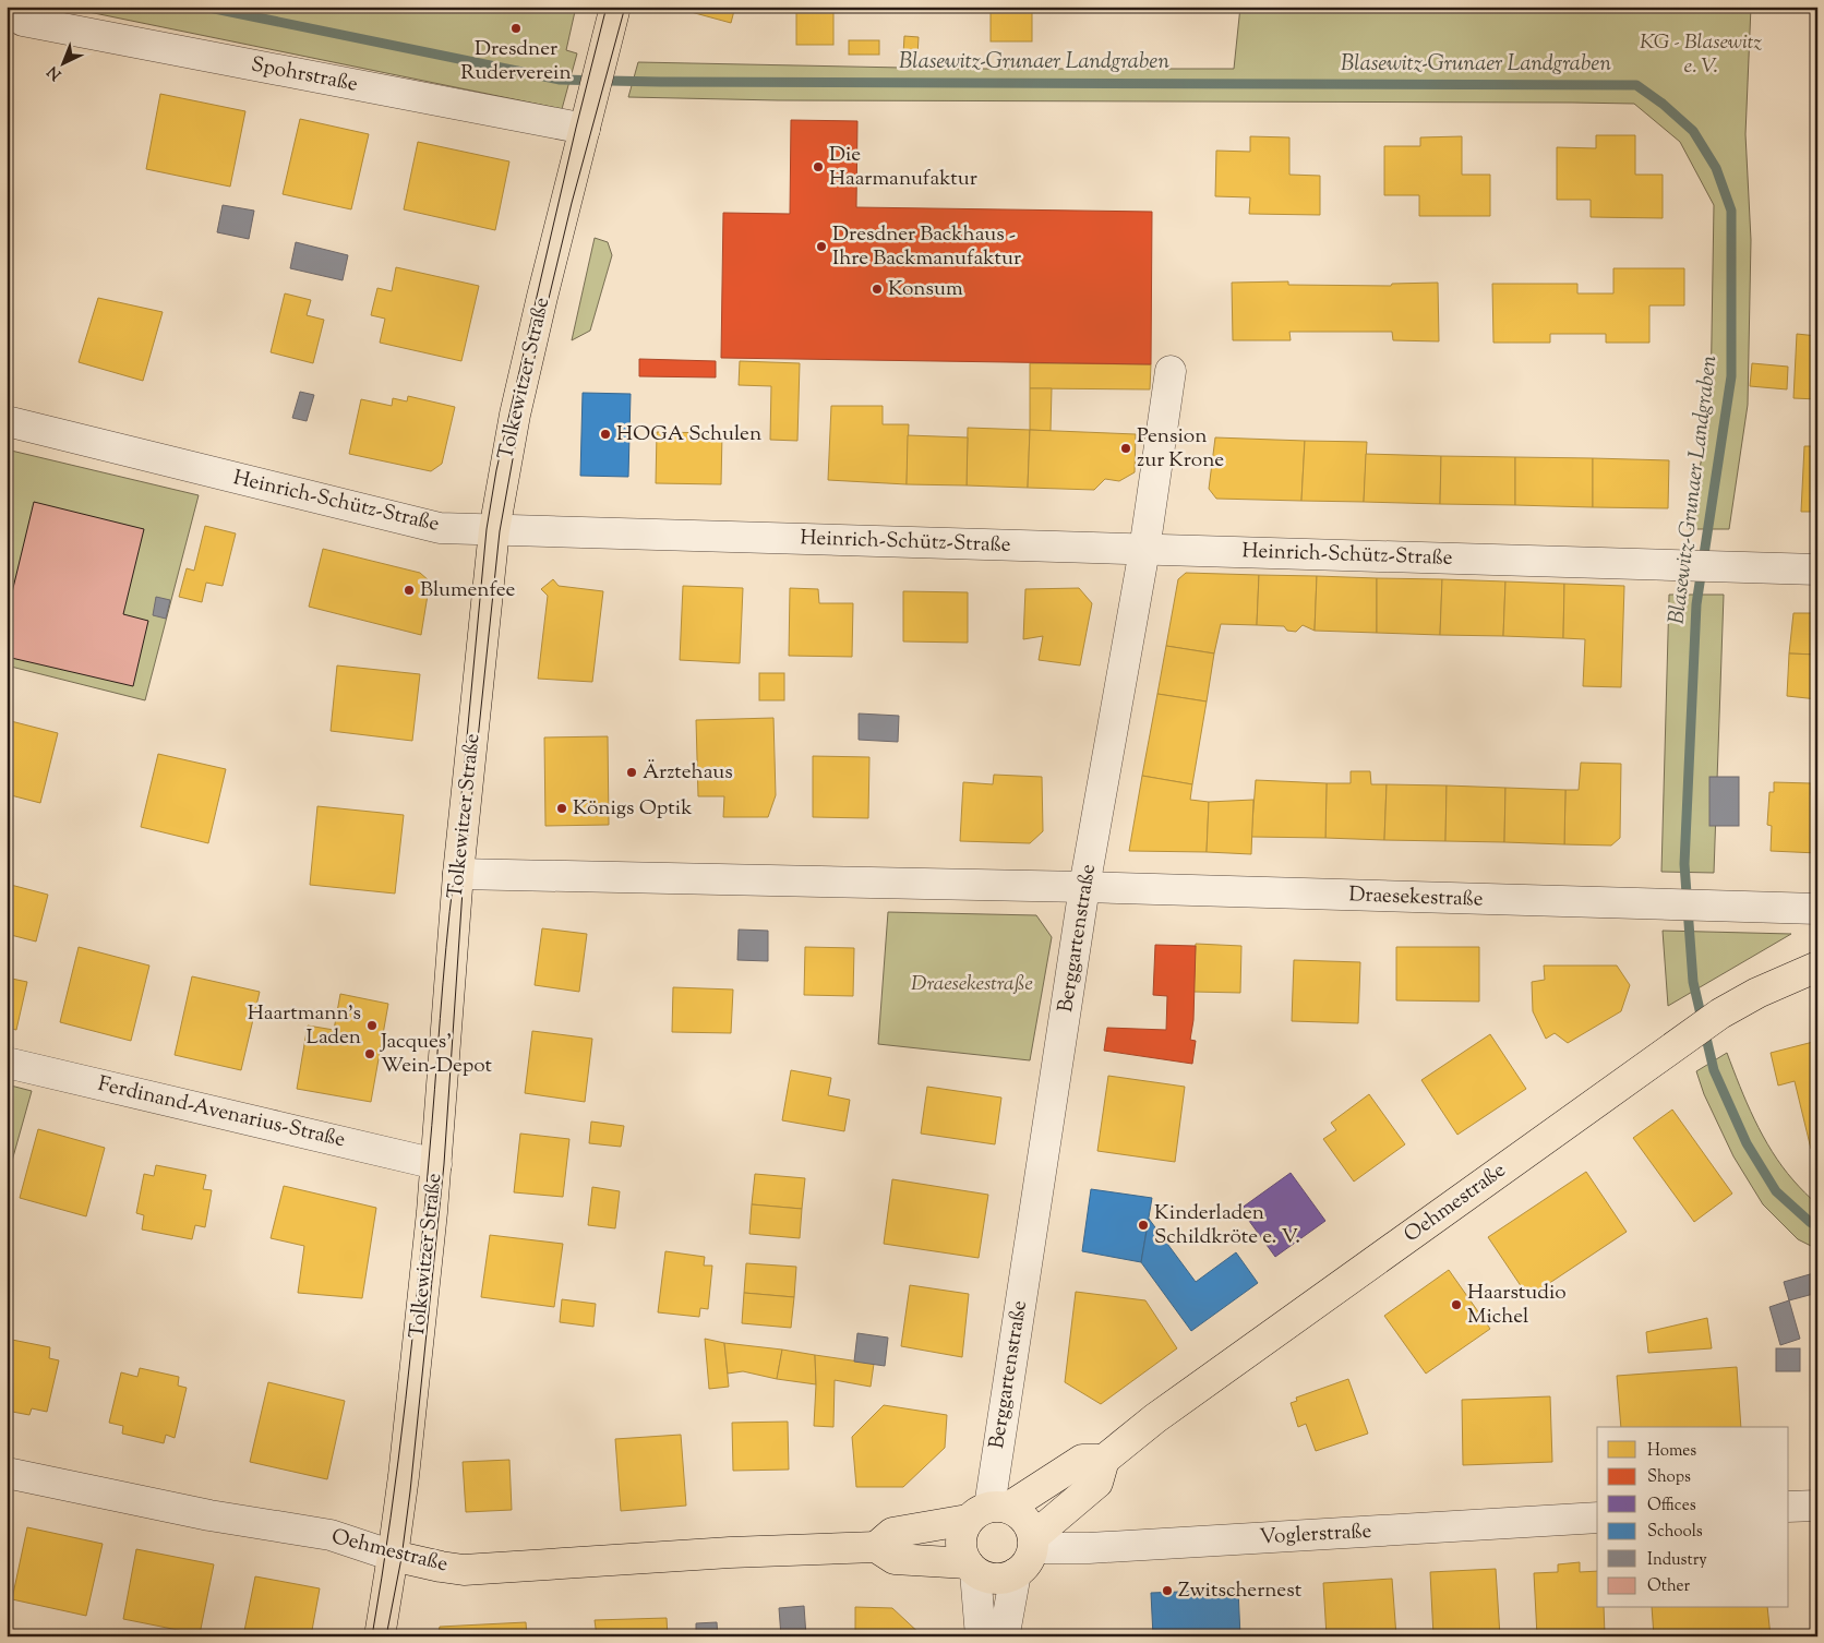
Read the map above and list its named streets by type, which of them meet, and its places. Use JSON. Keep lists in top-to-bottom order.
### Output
{
  "streets": {
    "main road": ["Tolkewitzer Straße", "Oehmestraße"],
    "street": [
      "Spohrstraße",
      "Heinrich-Schütz-Straße",
      "Draesekestraße",
      "Berggartenstraße",
      "Ferdinand-Avenarius-Straße",
      "Voglerstraße"
    ]
  },
  "crossings": [
    ["Spohrstraße", "Tolkewitzer Straße"],
    ["Tolkewitzer Straße", "Heinrich-Schütz-Straße"],
    ["Tolkewitzer Straße", "Draesekestraße"],
    ["Tolkewitzer Straße", "Ferdinand-Avenarius-Straße"],
    ["Tolkewitzer Straße", "Oehmestraße"],
    ["Heinrich-Schütz-Straße", "Berggartenstraße"],
    ["Draesekestraße", "Berggartenstraße"],
    ["Berggartenstraße", "Oehmestraße"],
    ["Berggartenstraße", "Voglerstraße"],
    ["Oehmestraße", "Voglerstraße"]
  ],
  "water": ["Blasewitz‐Grunaer Landgraben"],
  "parks": ["KG - Blasewitz e. V.", "Draesekestraße"],
  "places": [
    "Dresdner Ruderverein",
    "Die Haarmanufaktur",
    "Dresdner Backhaus - Ihre Backmanufaktur",
    "Konsum",
    "HOGA Schulen",
    "Pension zur Krone",
    "Blumenfee",
    "Ärztehaus",
    "Königs Optik",
    "Haartmann's Laden",
    "Jacques’ Wein-Depot",
    "Kinderladen Schildkröte e. V.",
    "Haarstudio Michel",
    "Zwitschernest"
  ],
  "legend": [
    "Homes",
    "Shops",
    "Offices",
    "Schools",
    "Industry",
    "Other"
  ],
  "north": "bottom left"
}
